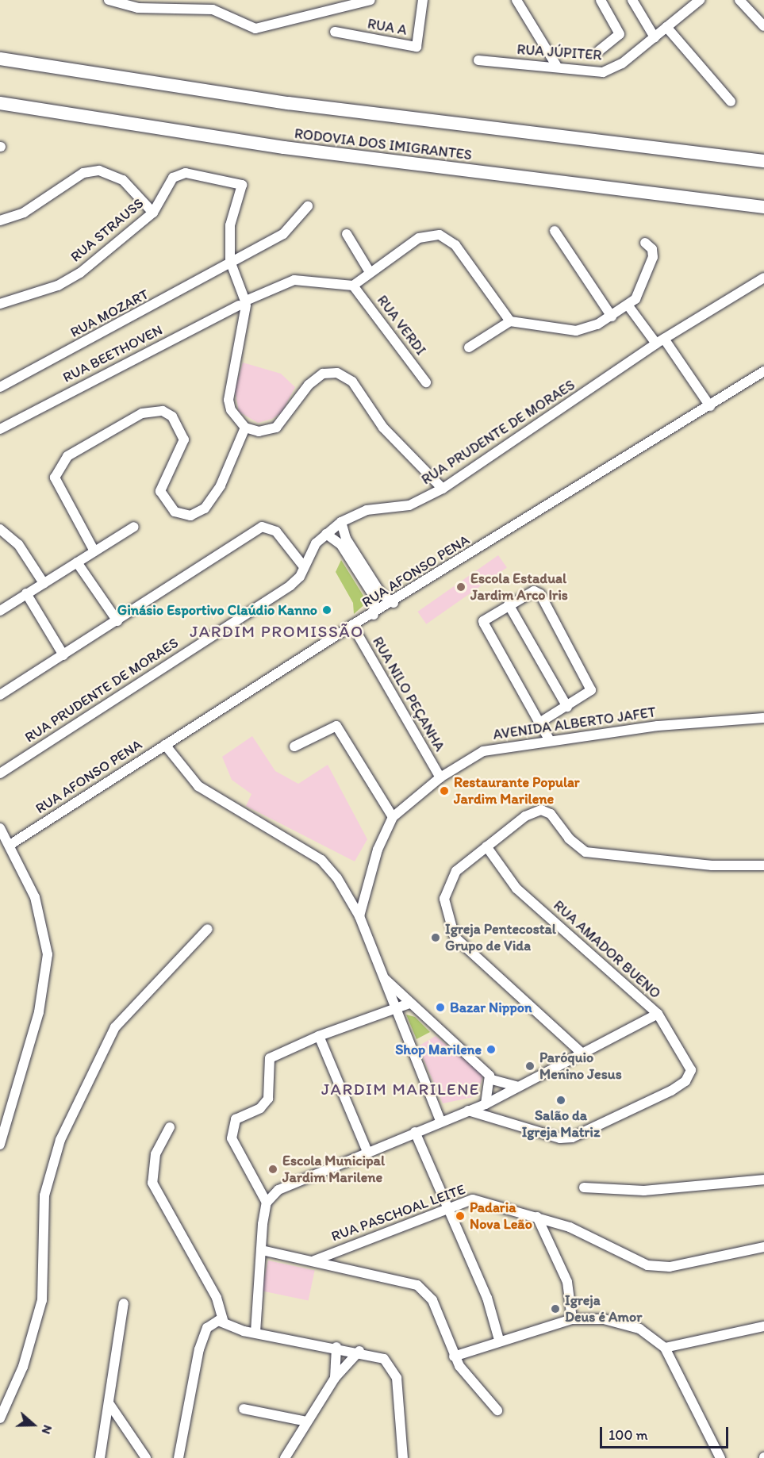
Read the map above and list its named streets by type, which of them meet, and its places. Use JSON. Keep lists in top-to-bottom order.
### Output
{
  "streets": {
    "highway": ["RODOVIA DOS IMIGRANTES"],
    "street": [
      "RUA A",
      "RUA JÚPITER",
      "RUA STRAUSS",
      "RUA MOZART",
      "RUA VERDI",
      "RUA BEETHOVEN",
      "RUA PRUDENTE DE MORAES",
      "RUA AFONSO PENA",
      "RUA NILO PEÇANHA",
      "AVENIDA ALBERTO JAFET",
      "RUA AMADOR BUENO",
      "RUA PASCHOAL LEITE"
    ]
  },
  "crossings": [
    ["RUA STRAUSS", "RUA MOZART"],
    ["RUA STRAUSS", "RUA BEETHOVEN"],
    ["RUA VERDI", "RUA BEETHOVEN"],
    ["RUA PRUDENTE DE MORAES", "RUA NILO PEÇANHA"],
    ["RUA AFONSO PENA", "RUA NILO PEÇANHA"],
    ["RUA NILO PEÇANHA", "AVENIDA ALBERTO JAFET"]
  ],
  "districts": ["JARDIM PROMISSÃO", "JARDIM MARILENE"],
  "places": [
    "Escola Estadual Jardim Arco Iris",
    "Ginásio Esportivo Claúdio Kanno",
    "Restaurante Popular Jardim Marilene",
    "Igreja Pentecostal Grupo de Vida",
    "Bazar Nippon",
    "Shop Marilene",
    "Paróquio Menino Jesus",
    "Salão da Igreja Matriz",
    "Escola Municipal Jardim Marilene",
    "Padaria Nova Leão",
    "Igreja Deus é Amor"
  ],
  "scale_bar": "100 m",
  "north": "right"
}
